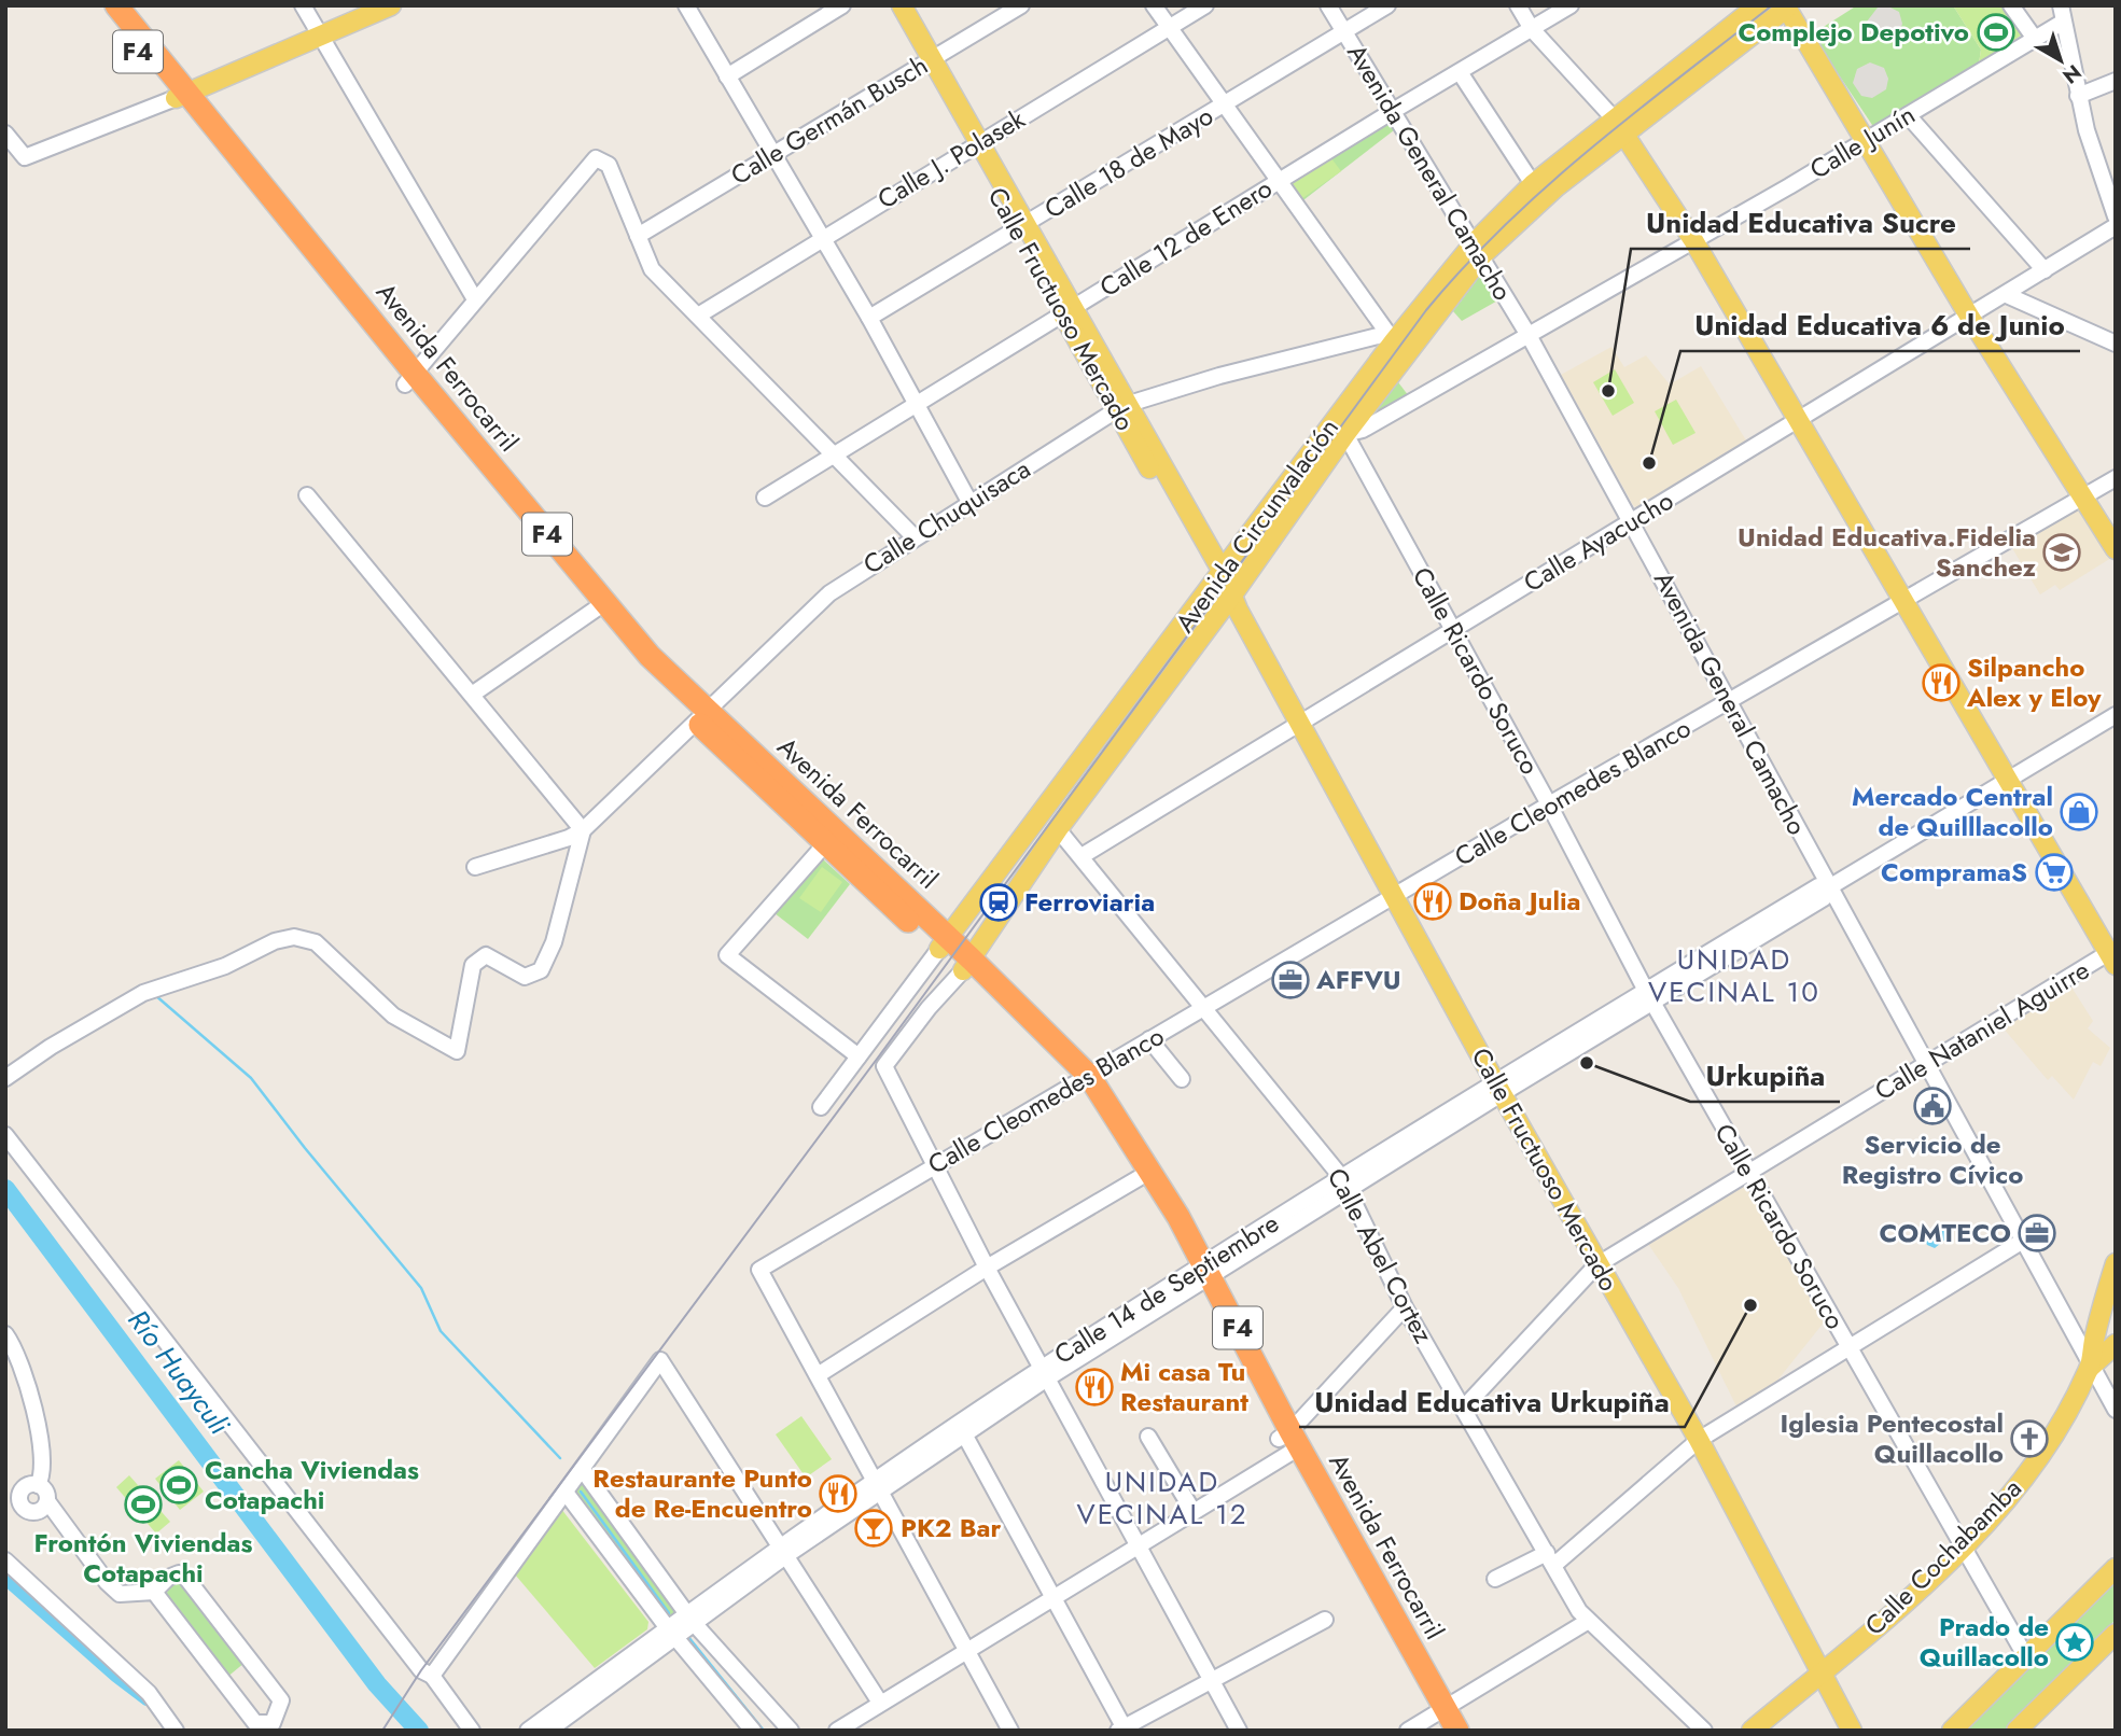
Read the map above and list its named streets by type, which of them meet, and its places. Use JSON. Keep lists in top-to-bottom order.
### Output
{
  "streets": {
    "highway": ["F4", "Avenida Ferrocarril"],
    "main road": ["Calle Fructuoso Mercado", "Avenida Circunvalación", "Calle Cochabamba"],
    "street": [
      "Calle Germán Busch",
      "Calle Junín",
      "Calle J. Polasek",
      "Calle 18 de Mayo",
      "Avenida General Camacho",
      "Calle 12 de Enero",
      "Calle Chuquisaca",
      "Calle Ayacucho",
      "Calle Ricardo Soruco",
      "Calle Cleomedes Blanco",
      "Calle Nataniel Aguirre",
      "Calle Abel Cortez",
      "Calle 14 de Septiembre"
    ]
  },
  "crossings": [
    ["Calle Germán Busch", "Calle Fructuoso Mercado"],
    ["Calle Junín", "Avenida General Camacho"],
    ["Calle Junín", "Avenida Circunvalación"],
    ["Calle Junín", "Calle Ricardo Soruco"],
    ["Calle J. Polasek", "Calle Fructuoso Mercado"],
    ["Calle 18 de Mayo", "Avenida General Camacho"],
    ["Calle 18 de Mayo", "Calle Fructuoso Mercado"],
    ["Avenida General Camacho", "Calle 12 de Enero"],
    ["Avenida General Camacho", "Avenida Circunvalación"],
    ["Avenida General Camacho", "Calle Ayacucho"],
    ["Avenida General Camacho", "Calle Cleomedes Blanco"],
    ["Avenida General Camacho", "Calle Nataniel Aguirre"],
    ["Avenida General Camacho", "Calle 14 de Septiembre"],
    ["Avenida General Camacho", "Calle Cochabamba"],
    ["Calle 12 de Enero", "Calle Fructuoso Mercado"],
    ["Calle Fructuoso Mercado", "Calle Chuquisaca"],
    ["Calle Fructuoso Mercado", "Avenida Circunvalación"],
    ["Calle Fructuoso Mercado", "Calle Ayacucho"],
    ["Calle Fructuoso Mercado", "Calle Cleomedes Blanco"],
    ["Calle Fructuoso Mercado", "Calle Nataniel Aguirre"],
    ["Calle Fructuoso Mercado", "Calle 14 de Septiembre"],
    ["Calle Fructuoso Mercado", "Calle Cochabamba"],
    ["Avenida Ferrocarril", "Calle Chuquisaca"],
    ["Avenida Ferrocarril", "Avenida Circunvalación"],
    ["Avenida Ferrocarril", "Calle Cleomedes Blanco"],
    ["Avenida Ferrocarril", "Calle 14 de Septiembre"],
    ["Calle Chuquisaca", "Avenida Circunvalación"],
    ["Avenida Circunvalación", "Calle Ricardo Soruco"],
    ["Avenida Circunvalación", "Calle Cleomedes Blanco"],
    ["Avenida Circunvalación", "Calle Abel Cortez"],
    ["Calle Ayacucho", "Calle Ricardo Soruco"],
    ["Calle Ayacucho", "Calle Abel Cortez"],
    ["Calle Ricardo Soruco", "Calle Cleomedes Blanco"],
    ["Calle Ricardo Soruco", "Calle Nataniel Aguirre"],
    ["Calle Ricardo Soruco", "Calle 14 de Septiembre"],
    ["Calle Ricardo Soruco", "Calle Cochabamba"],
    ["Calle Cleomedes Blanco", "Calle Abel Cortez"],
    ["Calle Nataniel Aguirre", "Calle Abel Cortez"],
    ["Calle Abel Cortez", "Calle 14 de Septiembre"]
  ],
  "districts": ["UNIDAD VECINAL 10", "UNIDAD VECINAL 12"],
  "water": ["Río Huayculi"],
  "places": {
    "sports": ["Complejo Depotivo", "Cancha Viviendas Cotapachi", "Frontón Viviendas Cotapachi"],
    "other": [
      "Unidad Educativa Sucre",
      "Unidad Educativa 6 de Junio",
      "Urkupiña",
      "Unidad Educativa Urkupiña"
    ],
    "school or university": ["Unidad Educativa.Fidelia Sanchez"],
    "restaurant": [
      "Silpancho Alex y Eloy",
      "Doña Julia",
      "Mi casa Tu Restaurant",
      "Restaurante Punto de Re-Encuentro"
    ],
    "shop": ["Mercado Central de Quilllacollo"],
    "supermarket": ["CompramaS"],
    "station": ["Ferroviaria"],
    "office": ["AFFVU", "COMTECO"],
    "public building": ["Servicio de Registro Cívico"],
    "church": ["Iglesia Pentecostal Quillacollo"],
    "bar": ["PK2 Bar"],
    "place": ["Prado de Quillacollo"]
  },
  "north": "bottom right"
}
